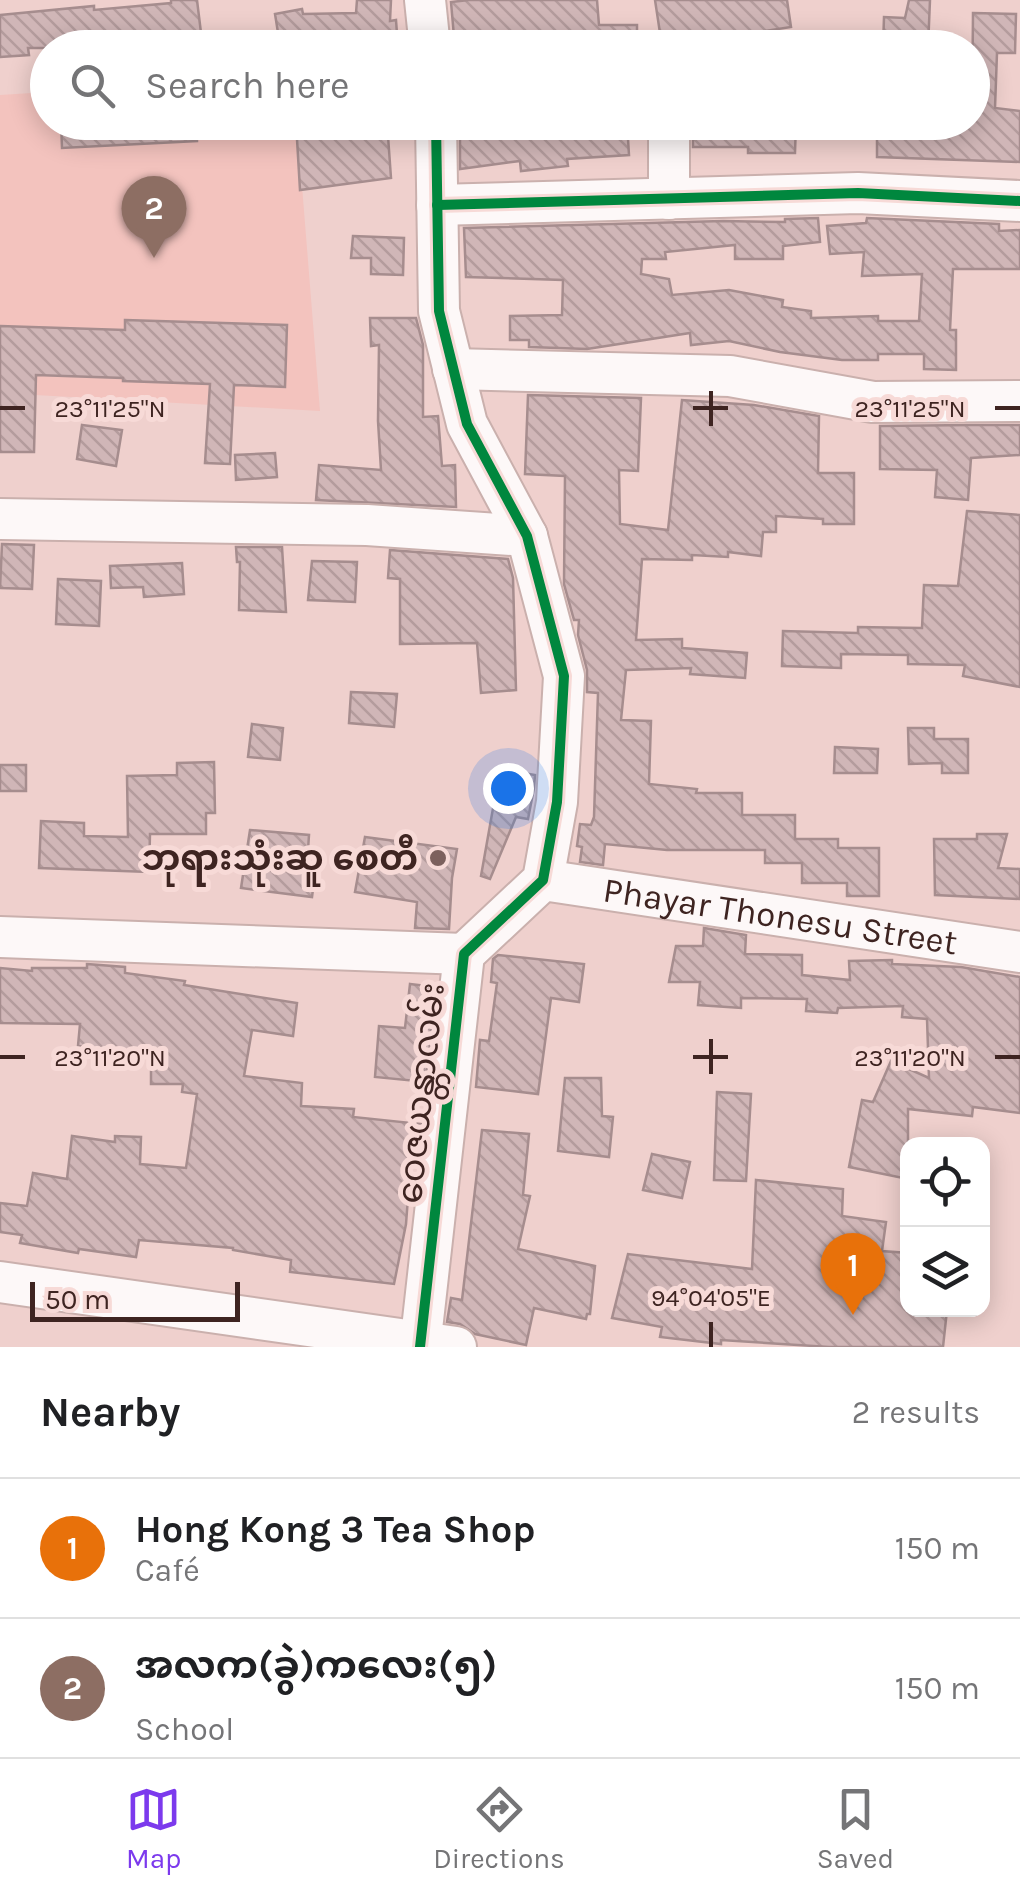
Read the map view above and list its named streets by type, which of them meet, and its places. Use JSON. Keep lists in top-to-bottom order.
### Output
{
  "streets": {
    "street": ["Phayar Thonesu Street", "ဝေဇယန္တာလမ်း"]
  },
  "crossings": [
    ["Phayar Thonesu Street", "ဝေဇယန္တာလမ်း"]
  ],
  "places": ["ဘုရားသုံးဆူ စေတီ"],
  "scale_bar": "50 m",
  "page": {
    "search": "Search here",
    "pins": ["2", "1"],
    "scale": "50 m",
    "heading": ["Nearby", "2 results"],
    "list": [
      {
        "mark": "1",
        "name": "Hong Kong 3 Tea Shop",
        "note": "Café",
        "value": "150 m"
      },
      {
        "mark": "2",
        "name": "အလက(ခွဲ)ကလေး(၅)",
        "note": "School",
        "value": "150 m"
      }
    ],
    "nav": ["Map", "Directions", "Saved"]
  },
  "coordinates": ["23°11'25\"N", "23°11'20\"N", "94°04'05\"E"]
}
